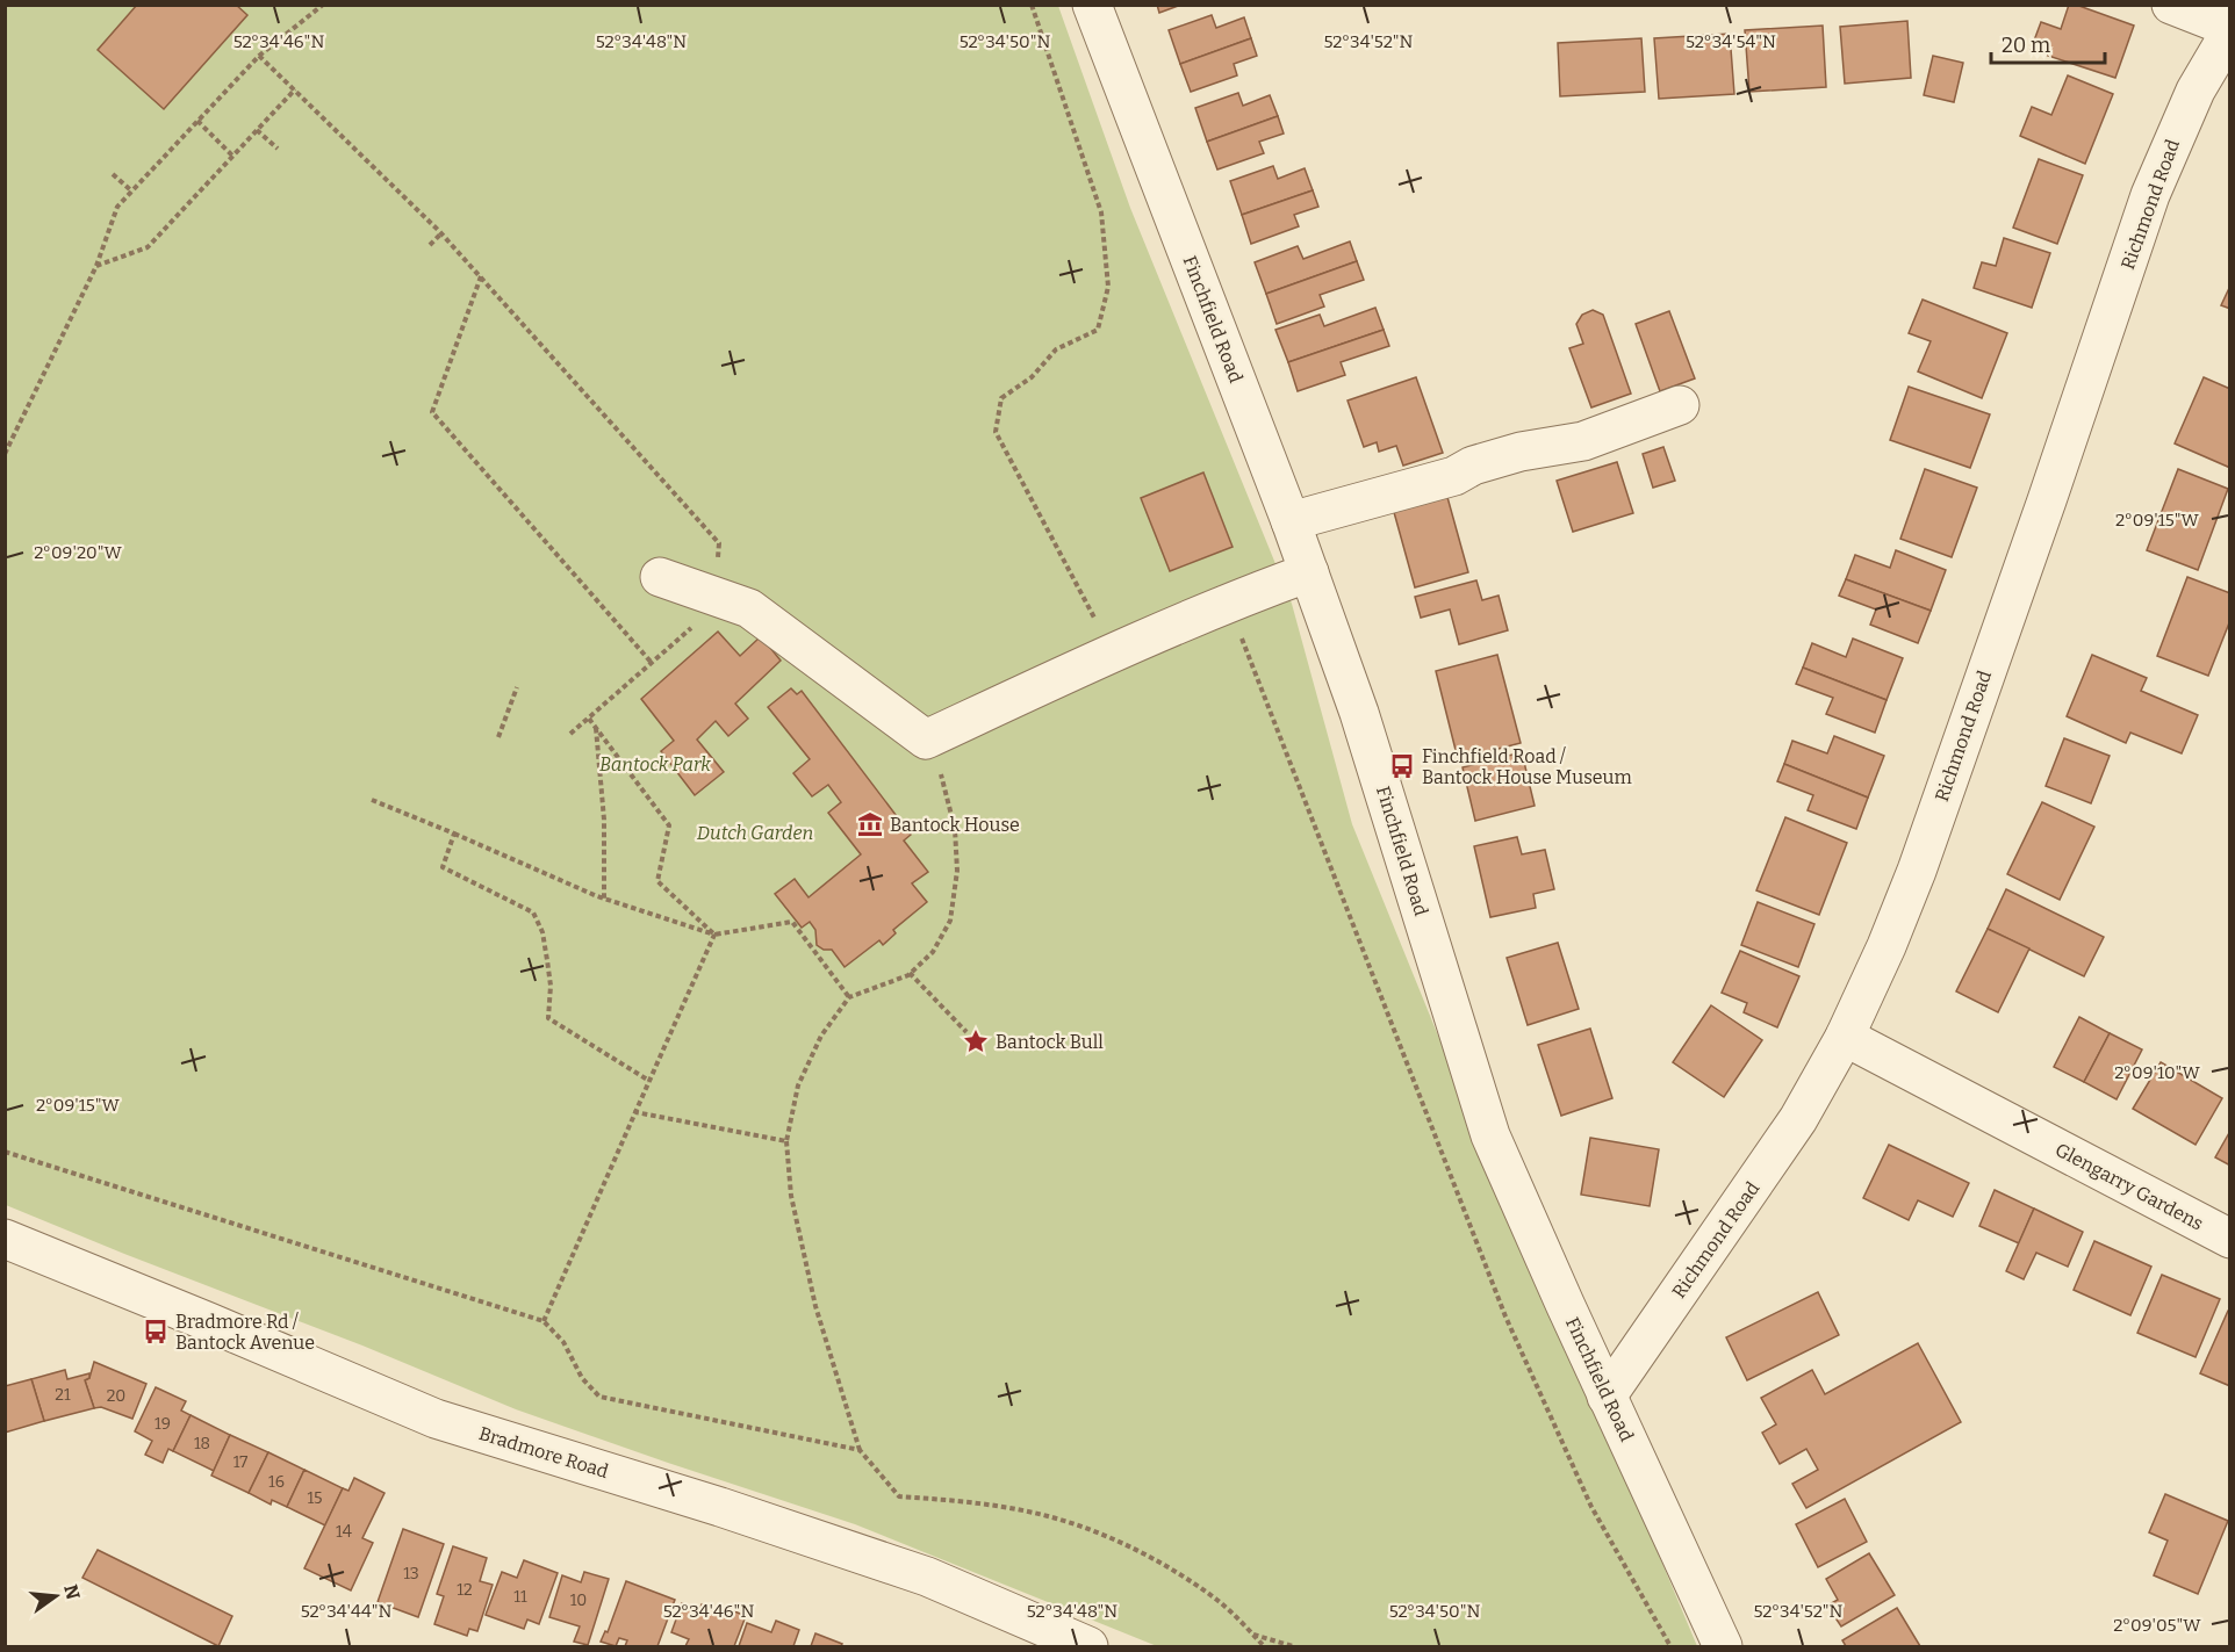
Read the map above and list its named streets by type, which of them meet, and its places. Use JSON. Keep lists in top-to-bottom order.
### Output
{
  "streets": {
    "street": [
      "Richmond Road",
      "Finchfield Road",
      "Glengarry Gardens",
      "Bradmore Road"
    ]
  },
  "crossings": [
    ["Richmond Road", "Finchfield Road"],
    ["Richmond Road", "Glengarry Gardens"]
  ],
  "parks": ["Bantock Park", "Dutch Garden"],
  "places": {
    "bus stop": ["Finchfield Road / Bantock House Museum", "Bradmore Rd / Bantock Avenue"],
    "museum": ["Bantock House"],
    "place": ["Bantock Bull"]
  },
  "house_numbers": [
    "21",
    "20",
    "19",
    "18",
    "17",
    "16",
    "15",
    "14",
    "13",
    "12",
    "11",
    "10"
  ],
  "scale_bar": "20 m",
  "north": "right",
  "coordinates": [
    "52°34'46\"N",
    "52°34'48\"N",
    "52°34'50\"N",
    "52°34'52\"N",
    "52°34'54\"N",
    "2°09'15\"W",
    "2°09'20\"W",
    "2°09'10\"W",
    "52°34'44\"N",
    "2°09'05\"W"
  ]
}
